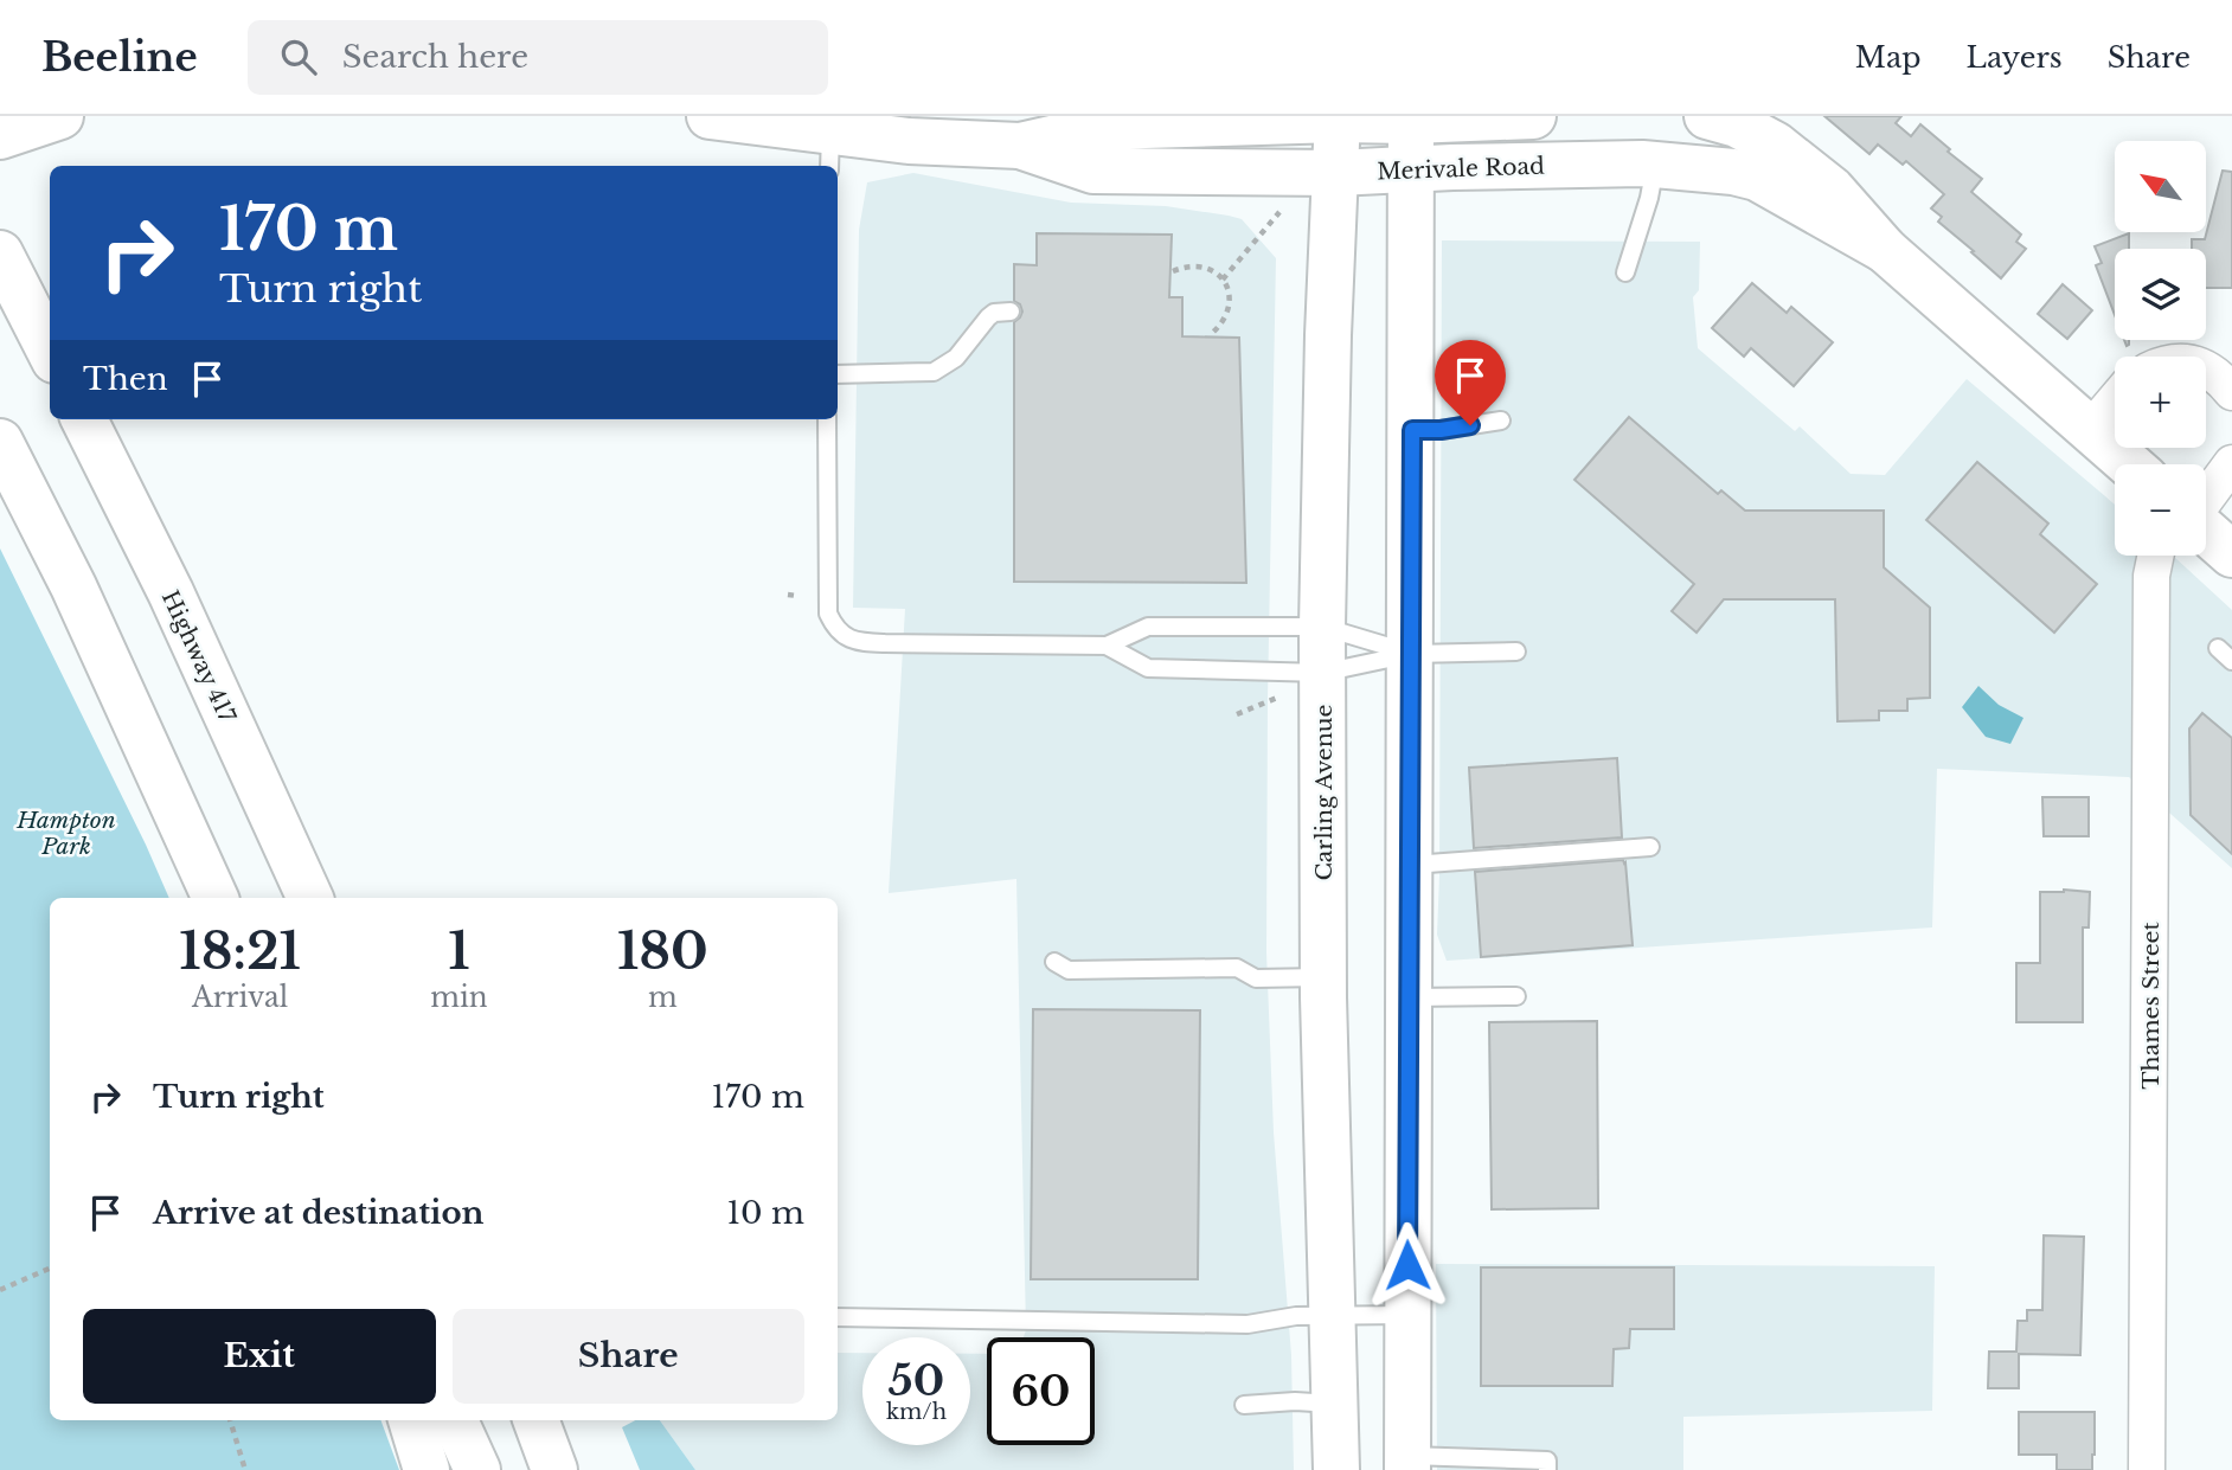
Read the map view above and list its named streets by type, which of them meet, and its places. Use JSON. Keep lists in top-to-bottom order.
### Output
{
  "streets": {
    "main road": ["Merivale Road", "Highway 417", "Carling Avenue"],
    "street": ["Thames Street"]
  },
  "crossings": [
    ["Merivale Road", "Carling Avenue"]
  ],
  "parks": ["Hampton Park"],
  "north": "top left",
  "page": {
    "header": "Beeline",
    "search": "Search here",
    "nav": ["Map", "Layers", "Share"],
    "map_buttons": ["+", "−"],
    "turn": ["170 m", "Turn right"],
    "then": "Then",
    "eta": [
      "18:21",
      "Arrival",
      "1",
      "min",
      "180",
      "m"
    ],
    "list": [
      {
        "name": "Turn right",
        "value": "170 m"
      },
      {
        "name": "Arrive at destination",
        "value": "10 m"
      }
    ],
    "buttons": ["Exit", "Share"],
    "speed": "50 km/h",
    "limit": "60"
  }
}
